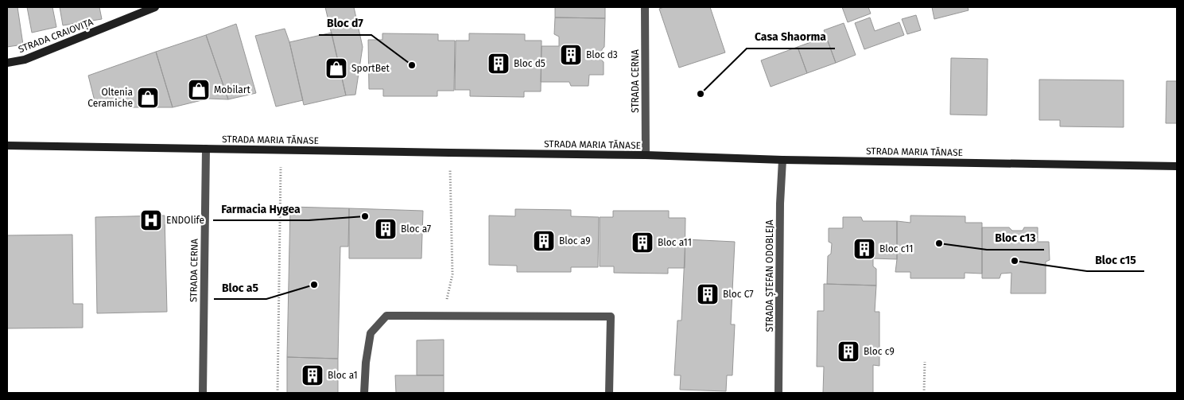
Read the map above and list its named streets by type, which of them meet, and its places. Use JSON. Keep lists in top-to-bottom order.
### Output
{
  "streets": {
    "main road": ["STRADA CRAIOVIȚA", "STRADA MARIA TĂNASE"],
    "street": ["STRADA CERNA", "STRADA ȘTEFAN ODOBLEJA"]
  },
  "crossings": [
    ["STRADA CERNA", "STRADA MARIA TĂNASE"],
    ["STRADA MARIA TĂNASE", "STRADA ȘTEFAN ODOBLEJA"]
  ],
  "places": {
    "building": [
      "Bloc d3",
      "Bloc d5",
      "Bloc a7",
      "Bloc a9",
      "Bloc a11",
      "Bloc c11",
      "Bloc C7",
      "Bloc c9",
      "Bloc a1"
    ],
    "other": [
      "Bloc d7",
      "Casa Shaorma",
      "Farmacia Hygea",
      "Bloc c13",
      "Bloc c15",
      "Bloc a5"
    ],
    "shop": ["SportBet", "Mobilart", "Oltenia Ceramiche"],
    "hospital": ["ENDOlife"]
  }
}
